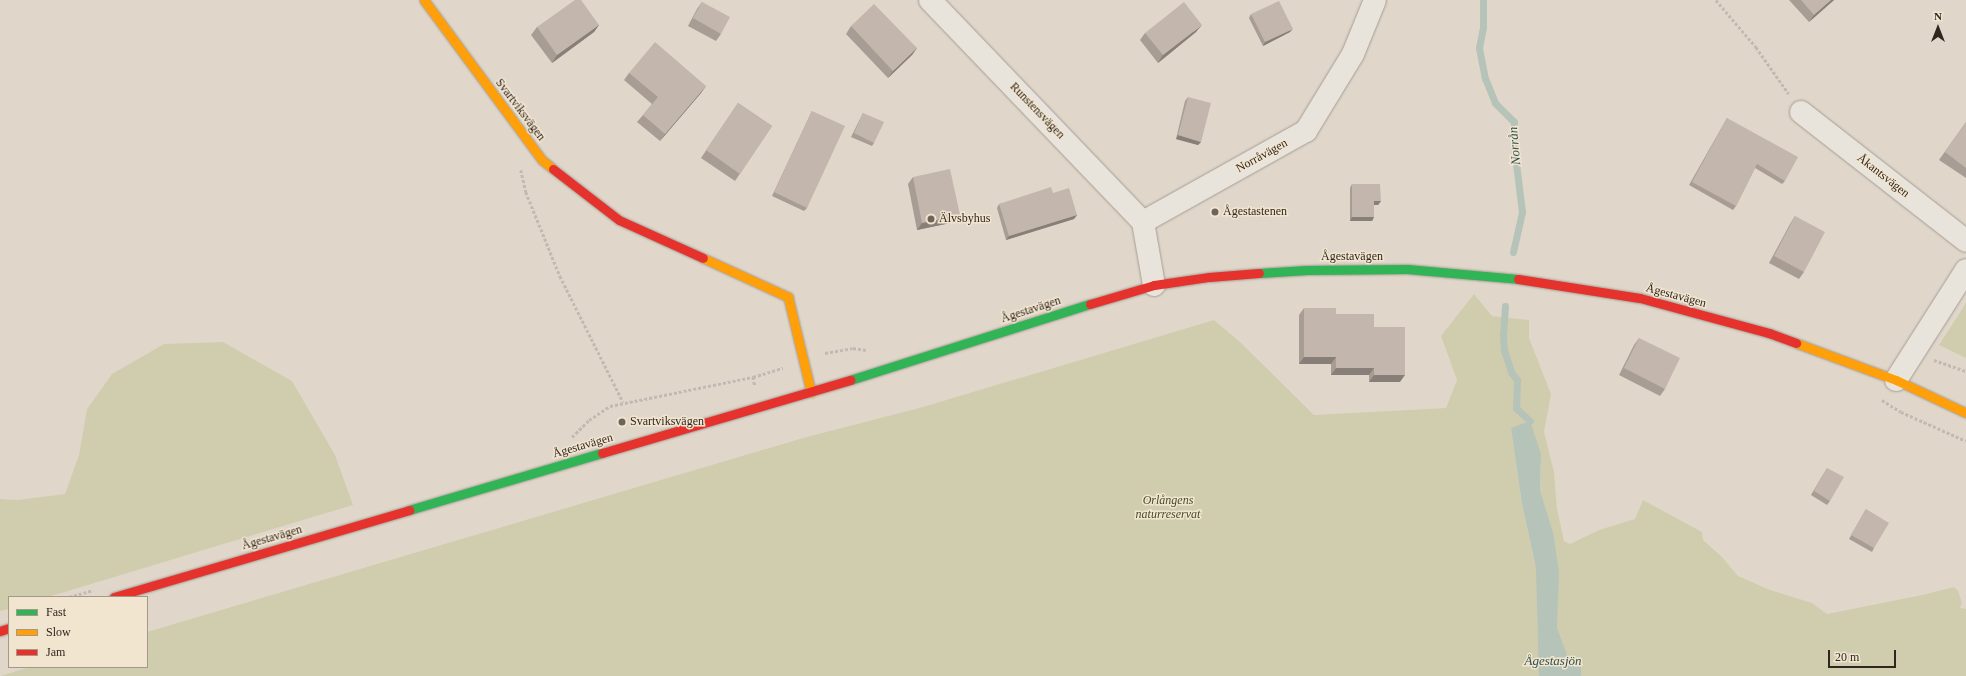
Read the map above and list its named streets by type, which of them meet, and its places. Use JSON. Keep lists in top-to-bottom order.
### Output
{
  "streets": {
    "main road": ["Svartviksvägen", "Ågestavägen"],
    "street": ["Runstensvägen", "Norråvägen", "Åkantsvägen"]
  },
  "crossings": [
    ["Svartviksvägen", "Ågestavägen"],
    ["Runstensvägen", "Norråvägen"]
  ],
  "water": ["Norrån", "Ågestasjön"],
  "parks": ["Orlångens naturreservat"],
  "places": ["Ågestastenen", "Älvsbyhus", "Svartviksvägen"],
  "legend": ["Fast", "Slow", "Jam"],
  "scale_bar": "20 m",
  "north": "top"
}
